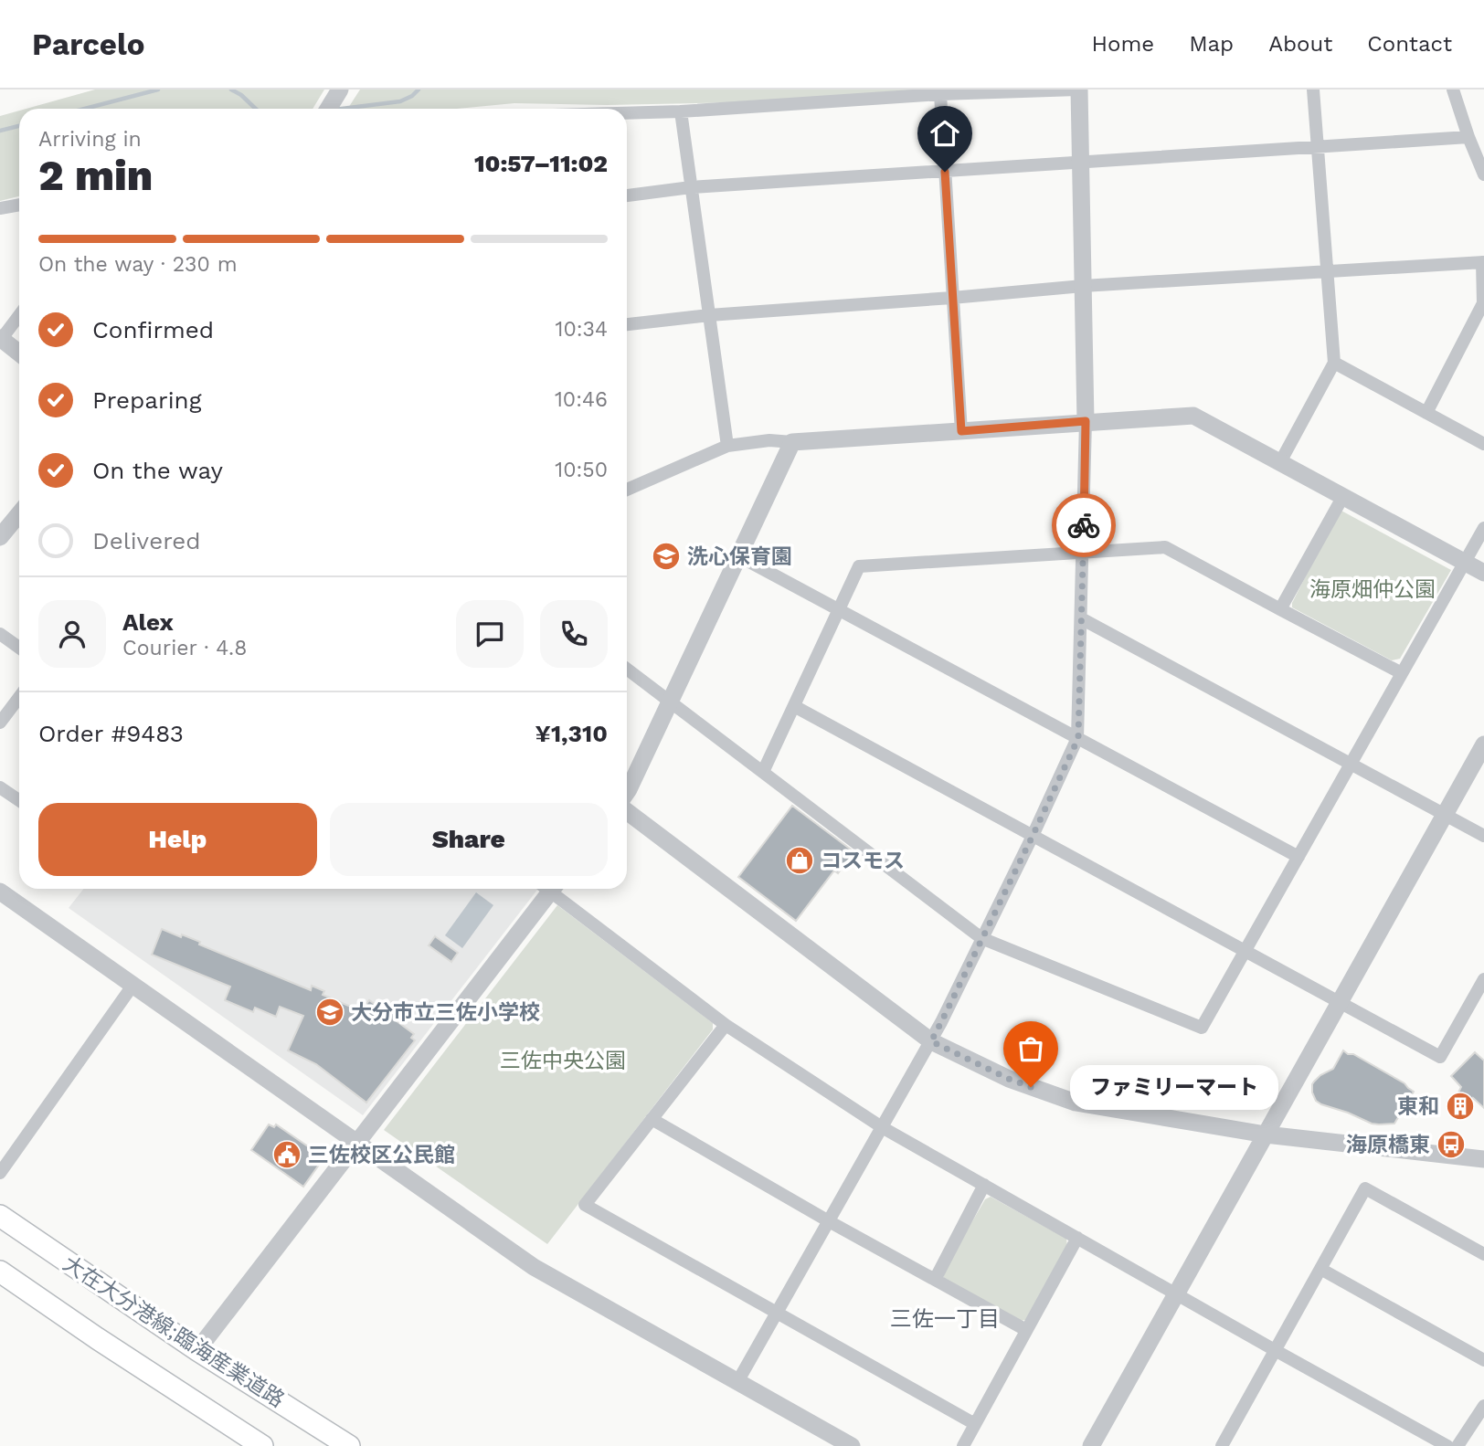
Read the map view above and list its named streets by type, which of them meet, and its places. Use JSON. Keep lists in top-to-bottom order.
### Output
{
  "streets": {
    "main road": ["大在大分港線;臨海産業道路"]
  },
  "districts": ["三佐一丁目"],
  "parks": ["海原畑仲公園", "三佐中央公園"],
  "places": {
    "school or university": ["洗心保育園", "大分市立三佐小学校"],
    "shop": ["コスモス"],
    "other": ["ファミリーマート"],
    "building": ["東和"],
    "bus stop": ["海原橋東"],
    "public building": ["三佐校区公民館"]
  },
  "page": {
    "header": "Parcelo",
    "nav": [
      "Home",
      "Map",
      "About",
      "Contact"
    ],
    "heading": ["2 min", "Arriving in", "10:57–11:02"],
    "panel": [
      "Alex",
      "Courier · 4.8",
      "Order #9483",
      "¥1,310"
    ],
    "bar": "On the way · 230 m",
    "list": [
      ["Confirmed", "10:34"],
      ["Preparing", "10:46"],
      ["On the way", "10:50"],
      "Delivered"
    ],
    "buttons": ["Help", "Share"],
    "bubble": "ファミリーマート"
  }
}
